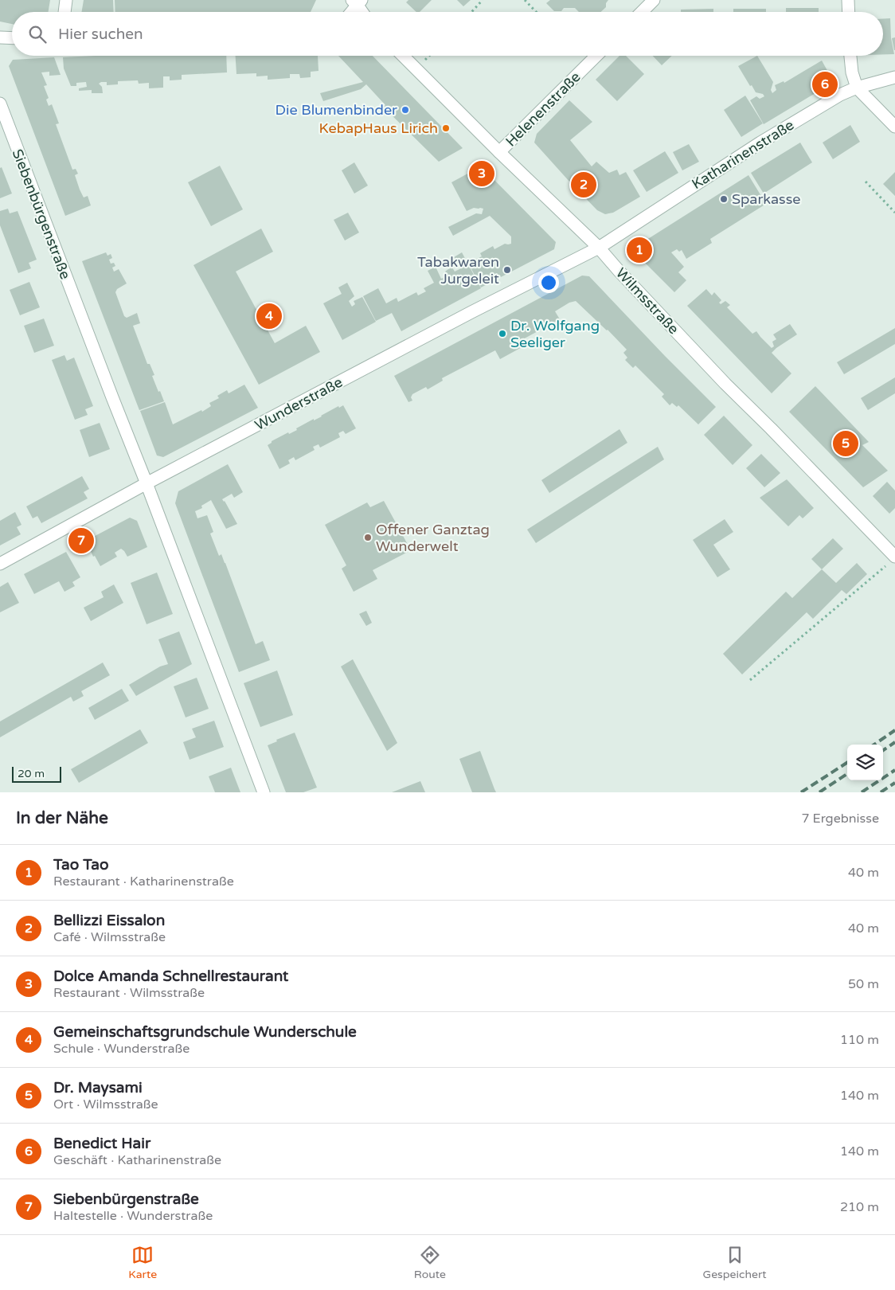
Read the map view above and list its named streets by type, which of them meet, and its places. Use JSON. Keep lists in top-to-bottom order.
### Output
{
  "streets": {
    "street": [
      "Helenenstraße",
      "Katharinenstraße",
      "Siebenbürgenstraße",
      "Wilmsstraße",
      "Wunderstraße"
    ]
  },
  "crossings": [
    ["Helenenstraße", "Wilmsstraße"],
    ["Katharinenstraße", "Wilmsstraße"],
    ["Katharinenstraße", "Wunderstraße"],
    ["Siebenbürgenstraße", "Wunderstraße"],
    ["Wilmsstraße", "Wunderstraße"]
  ],
  "places": [
    "Die Blumenbinder",
    "KebapHaus Lirich",
    "Sparkasse",
    "Tabakwaren Jurgeleit",
    "Dr. Wolfgang Seeliger",
    "Offener Ganztag Wunderwelt"
  ],
  "scale_bar": "20 m",
  "page": {
    "search": "Hier suchen",
    "pins": [
      "6",
      "3",
      "2",
      "1",
      "4",
      "5",
      "7"
    ],
    "scale": "20 m",
    "heading": ["In der Nähe", "7 Ergebnisse"],
    "list": [
      {
        "mark": "1",
        "name": "Tao Tao",
        "note": "Restaurant · Katharinenstraße",
        "value": "40 m"
      },
      {
        "mark": "2",
        "name": "Bellizzi Eissalon",
        "note": "Café · Wilmsstraße",
        "value": "40 m"
      },
      {
        "mark": "3",
        "name": "Dolce Amanda Schnellrestaurant",
        "note": "Restaurant · Wilmsstraße",
        "value": "50 m"
      },
      {
        "mark": "4",
        "name": "Gemeinschaftsgrundschule Wunderschule",
        "note": "Schule · Wunderstraße",
        "value": "110 m"
      },
      {
        "mark": "5",
        "name": "Dr. Maysami",
        "note": "Ort · Wilmsstraße",
        "value": "140 m"
      },
      {
        "mark": "6",
        "name": "Benedict Hair",
        "note": "Geschäft · Katharinenstraße",
        "value": "140 m"
      },
      {
        "mark": "7",
        "name": "Siebenbürgenstraße",
        "note": "Haltestelle · Wunderstraße",
        "value": "210 m"
      }
    ],
    "nav": ["Karte", "Route", "Gespeichert"]
  }
}
